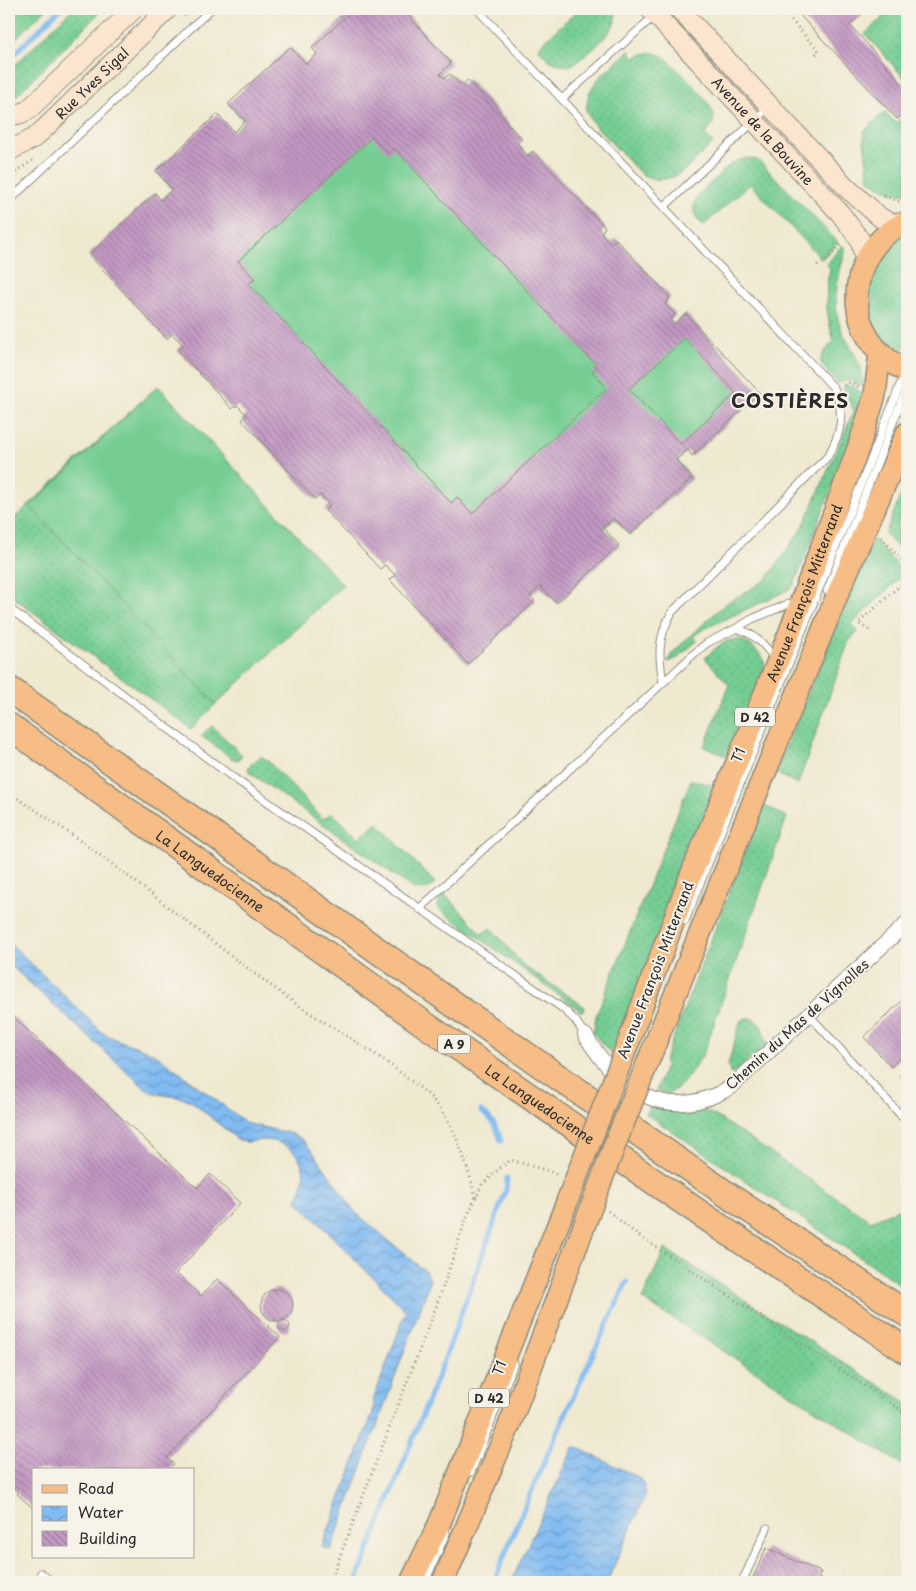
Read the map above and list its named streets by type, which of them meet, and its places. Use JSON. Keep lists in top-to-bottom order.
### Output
{
  "streets": {
    "highway": ["La Languedocienne", "A 9"],
    "main road": ["Avenue François Mitterrand", "D 42"],
    "street": ["Rue Yves Sigal", "Avenue de la Bouvine", "Chemin du Mas de Vignolles"],
    "lane": ["T1"]
  },
  "crossings": [
    ["Avenue François Mitterrand", "T1"]
  ],
  "districts": ["COSTIÈRES"],
  "legend": ["Road", "Water", "Building"]
}
